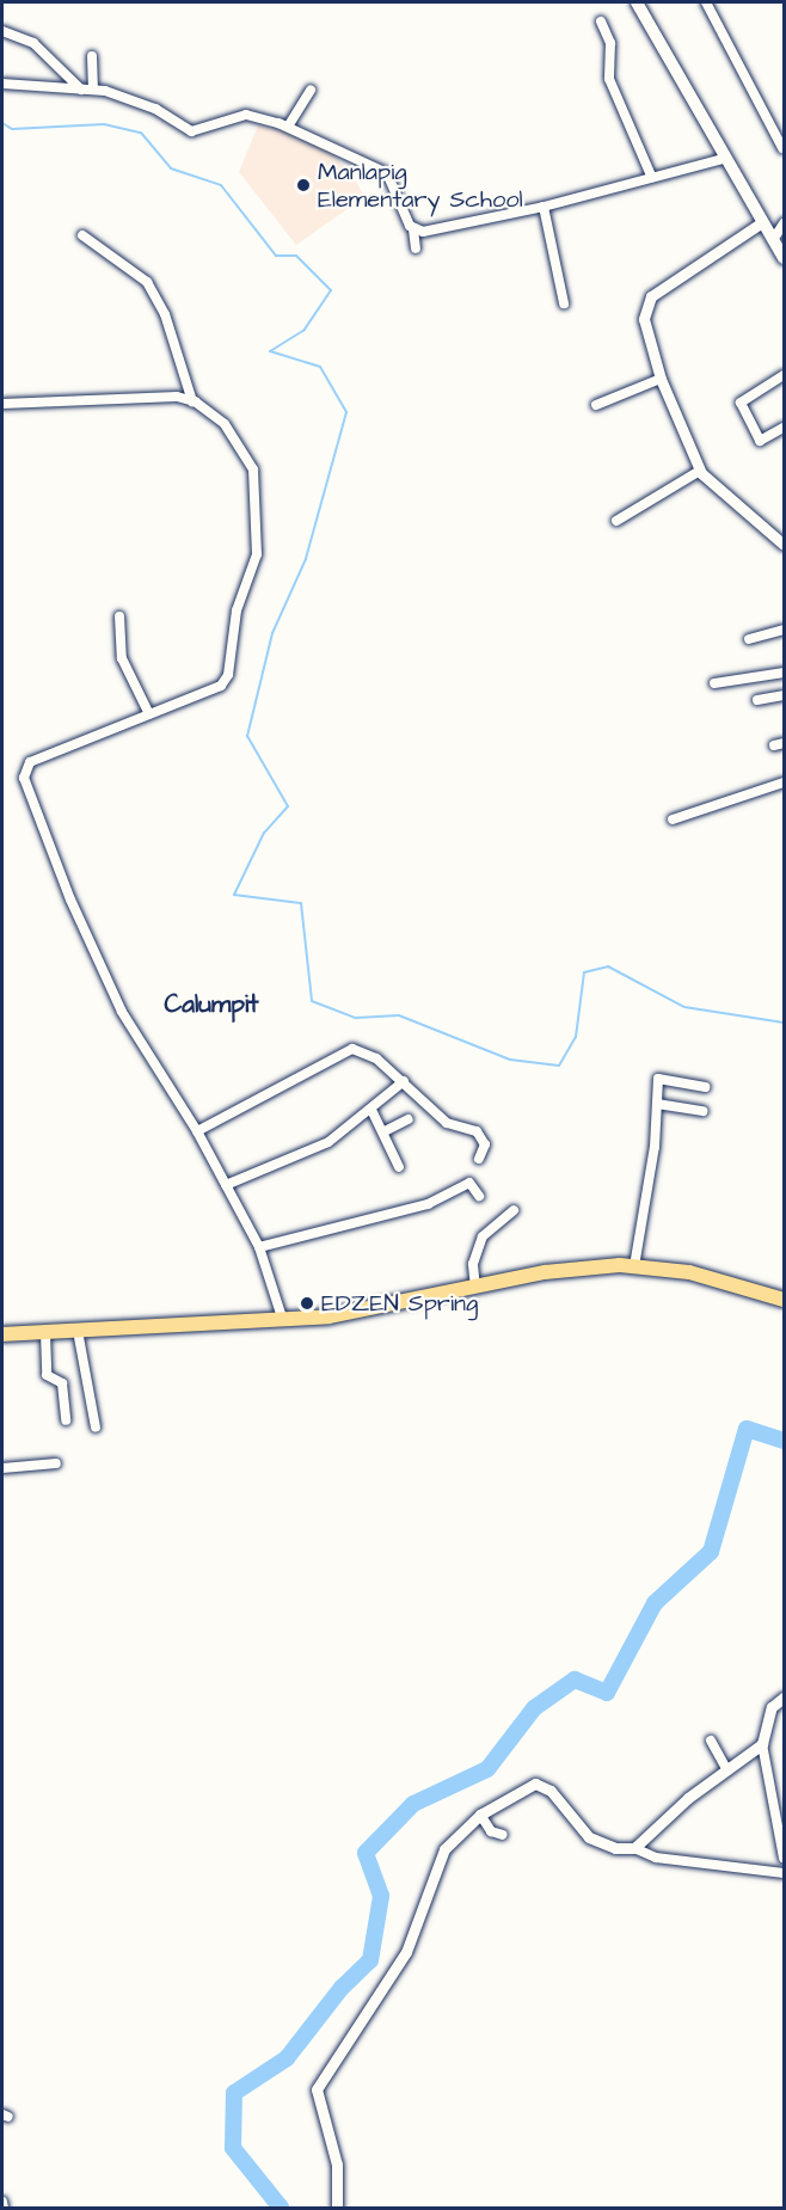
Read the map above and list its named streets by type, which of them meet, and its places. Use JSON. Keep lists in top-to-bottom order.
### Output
{
  "districts": ["Calumpit"],
  "places": ["Manlapig Elementary School", "EDZEN Spring"]
}
